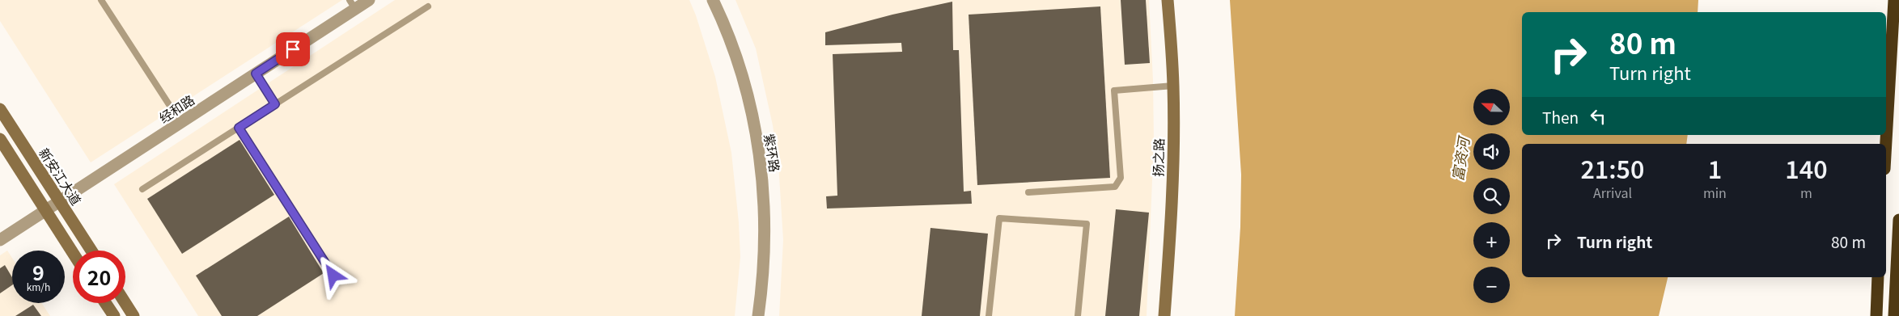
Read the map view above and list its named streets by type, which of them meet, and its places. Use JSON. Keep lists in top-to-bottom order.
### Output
{
  "streets": {
    "main road": ["扬之路", "新安江大道"],
    "street": ["经和路", "紫环路"]
  },
  "crossings": [
    ["经和路", "新安江大道"]
  ],
  "water": ["富资河"],
  "north": "left",
  "page": {
    "turn": ["80 m", "Turn right"],
    "map_buttons": ["+", "−"],
    "then": "Then",
    "eta": [
      "21:50",
      "Arrival",
      "1",
      "min",
      "140",
      "m"
    ],
    "list": [
      {
        "name": "Turn right",
        "value": "80 m"
      }
    ],
    "speed": "9 km/h",
    "limit": "20"
  }
}
